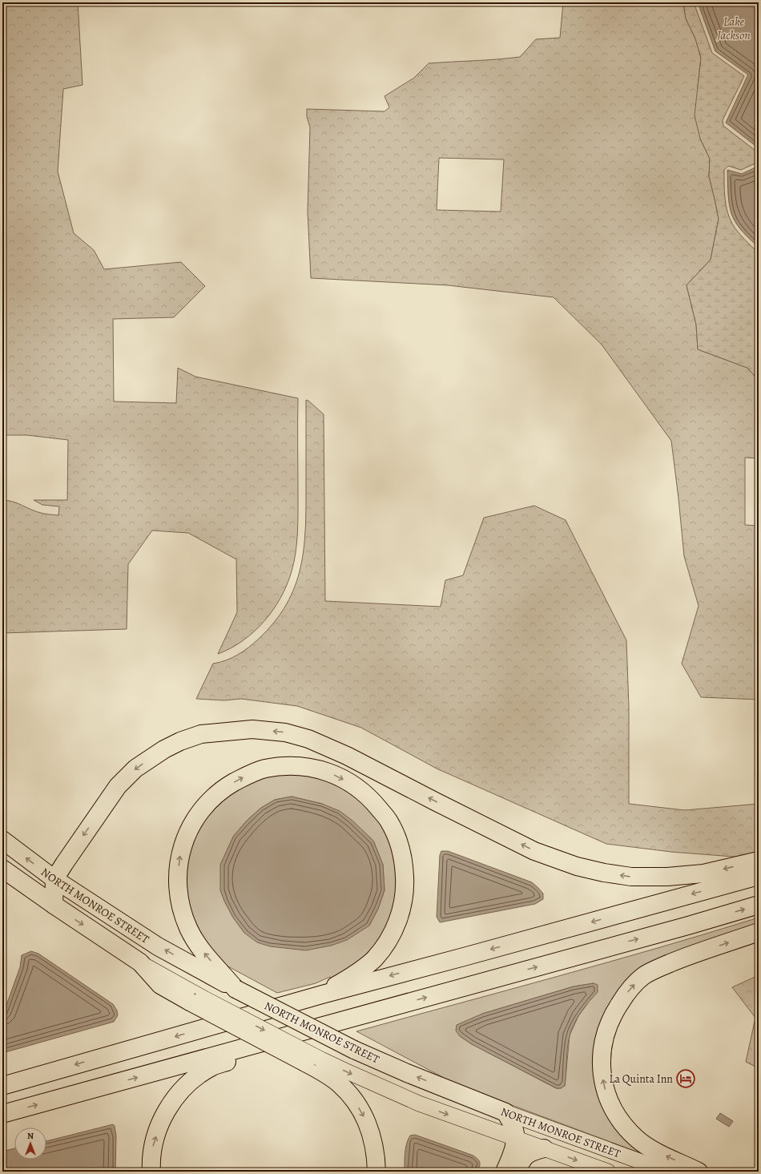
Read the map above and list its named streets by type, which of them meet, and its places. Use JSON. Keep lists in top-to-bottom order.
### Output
{
  "streets": {
    "highway": ["NORTH MONROE STREET"]
  },
  "water": ["Lake Jackson"],
  "places": {
    "hotel": ["La Quinta Inn"]
  },
  "north": "top"
}
